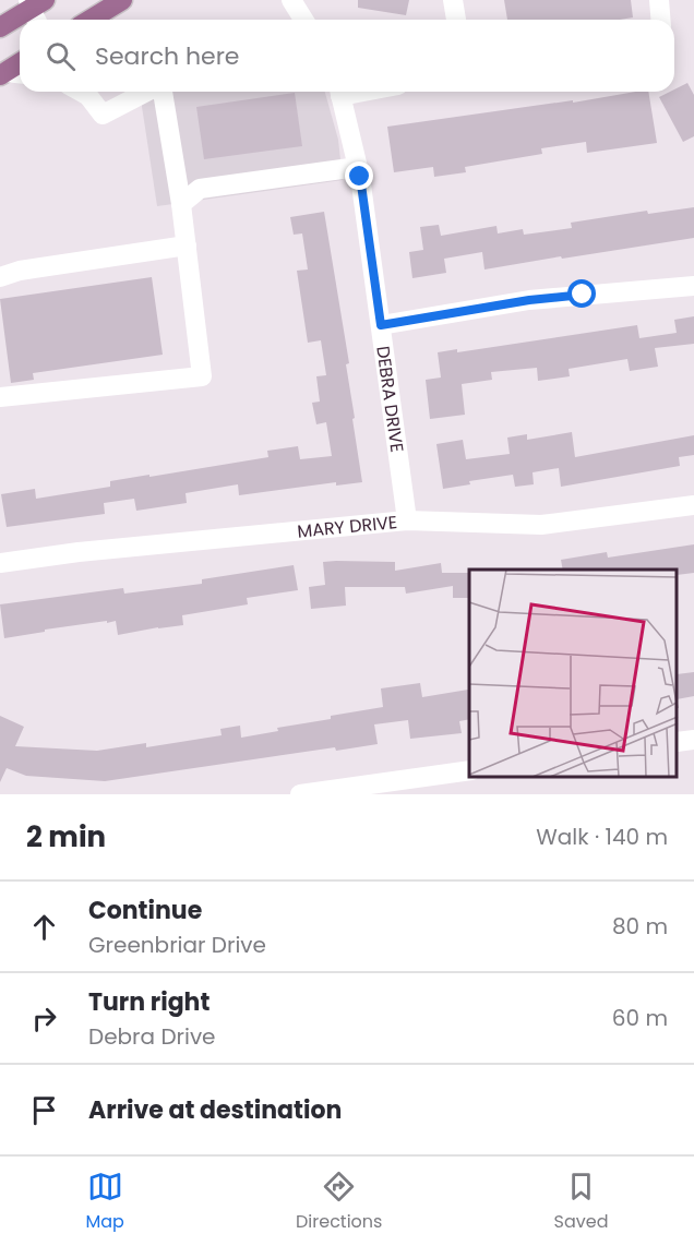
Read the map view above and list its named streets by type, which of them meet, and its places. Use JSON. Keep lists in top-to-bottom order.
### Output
{
  "streets": {
    "street": ["DEBRA DRIVE", "MARY DRIVE"]
  },
  "crossings": [
    ["DEBRA DRIVE", "MARY DRIVE"]
  ],
  "page": {
    "search": "Search here",
    "heading": ["2 min", "Walk · 140 m"],
    "list": [
      ["Continue", "Greenbriar Drive", "80 m"],
      ["Turn right", "Debra Drive", "60 m"],
      "Arrive at destination"
    ],
    "nav": ["Map", "Directions", "Saved"]
  }
}
